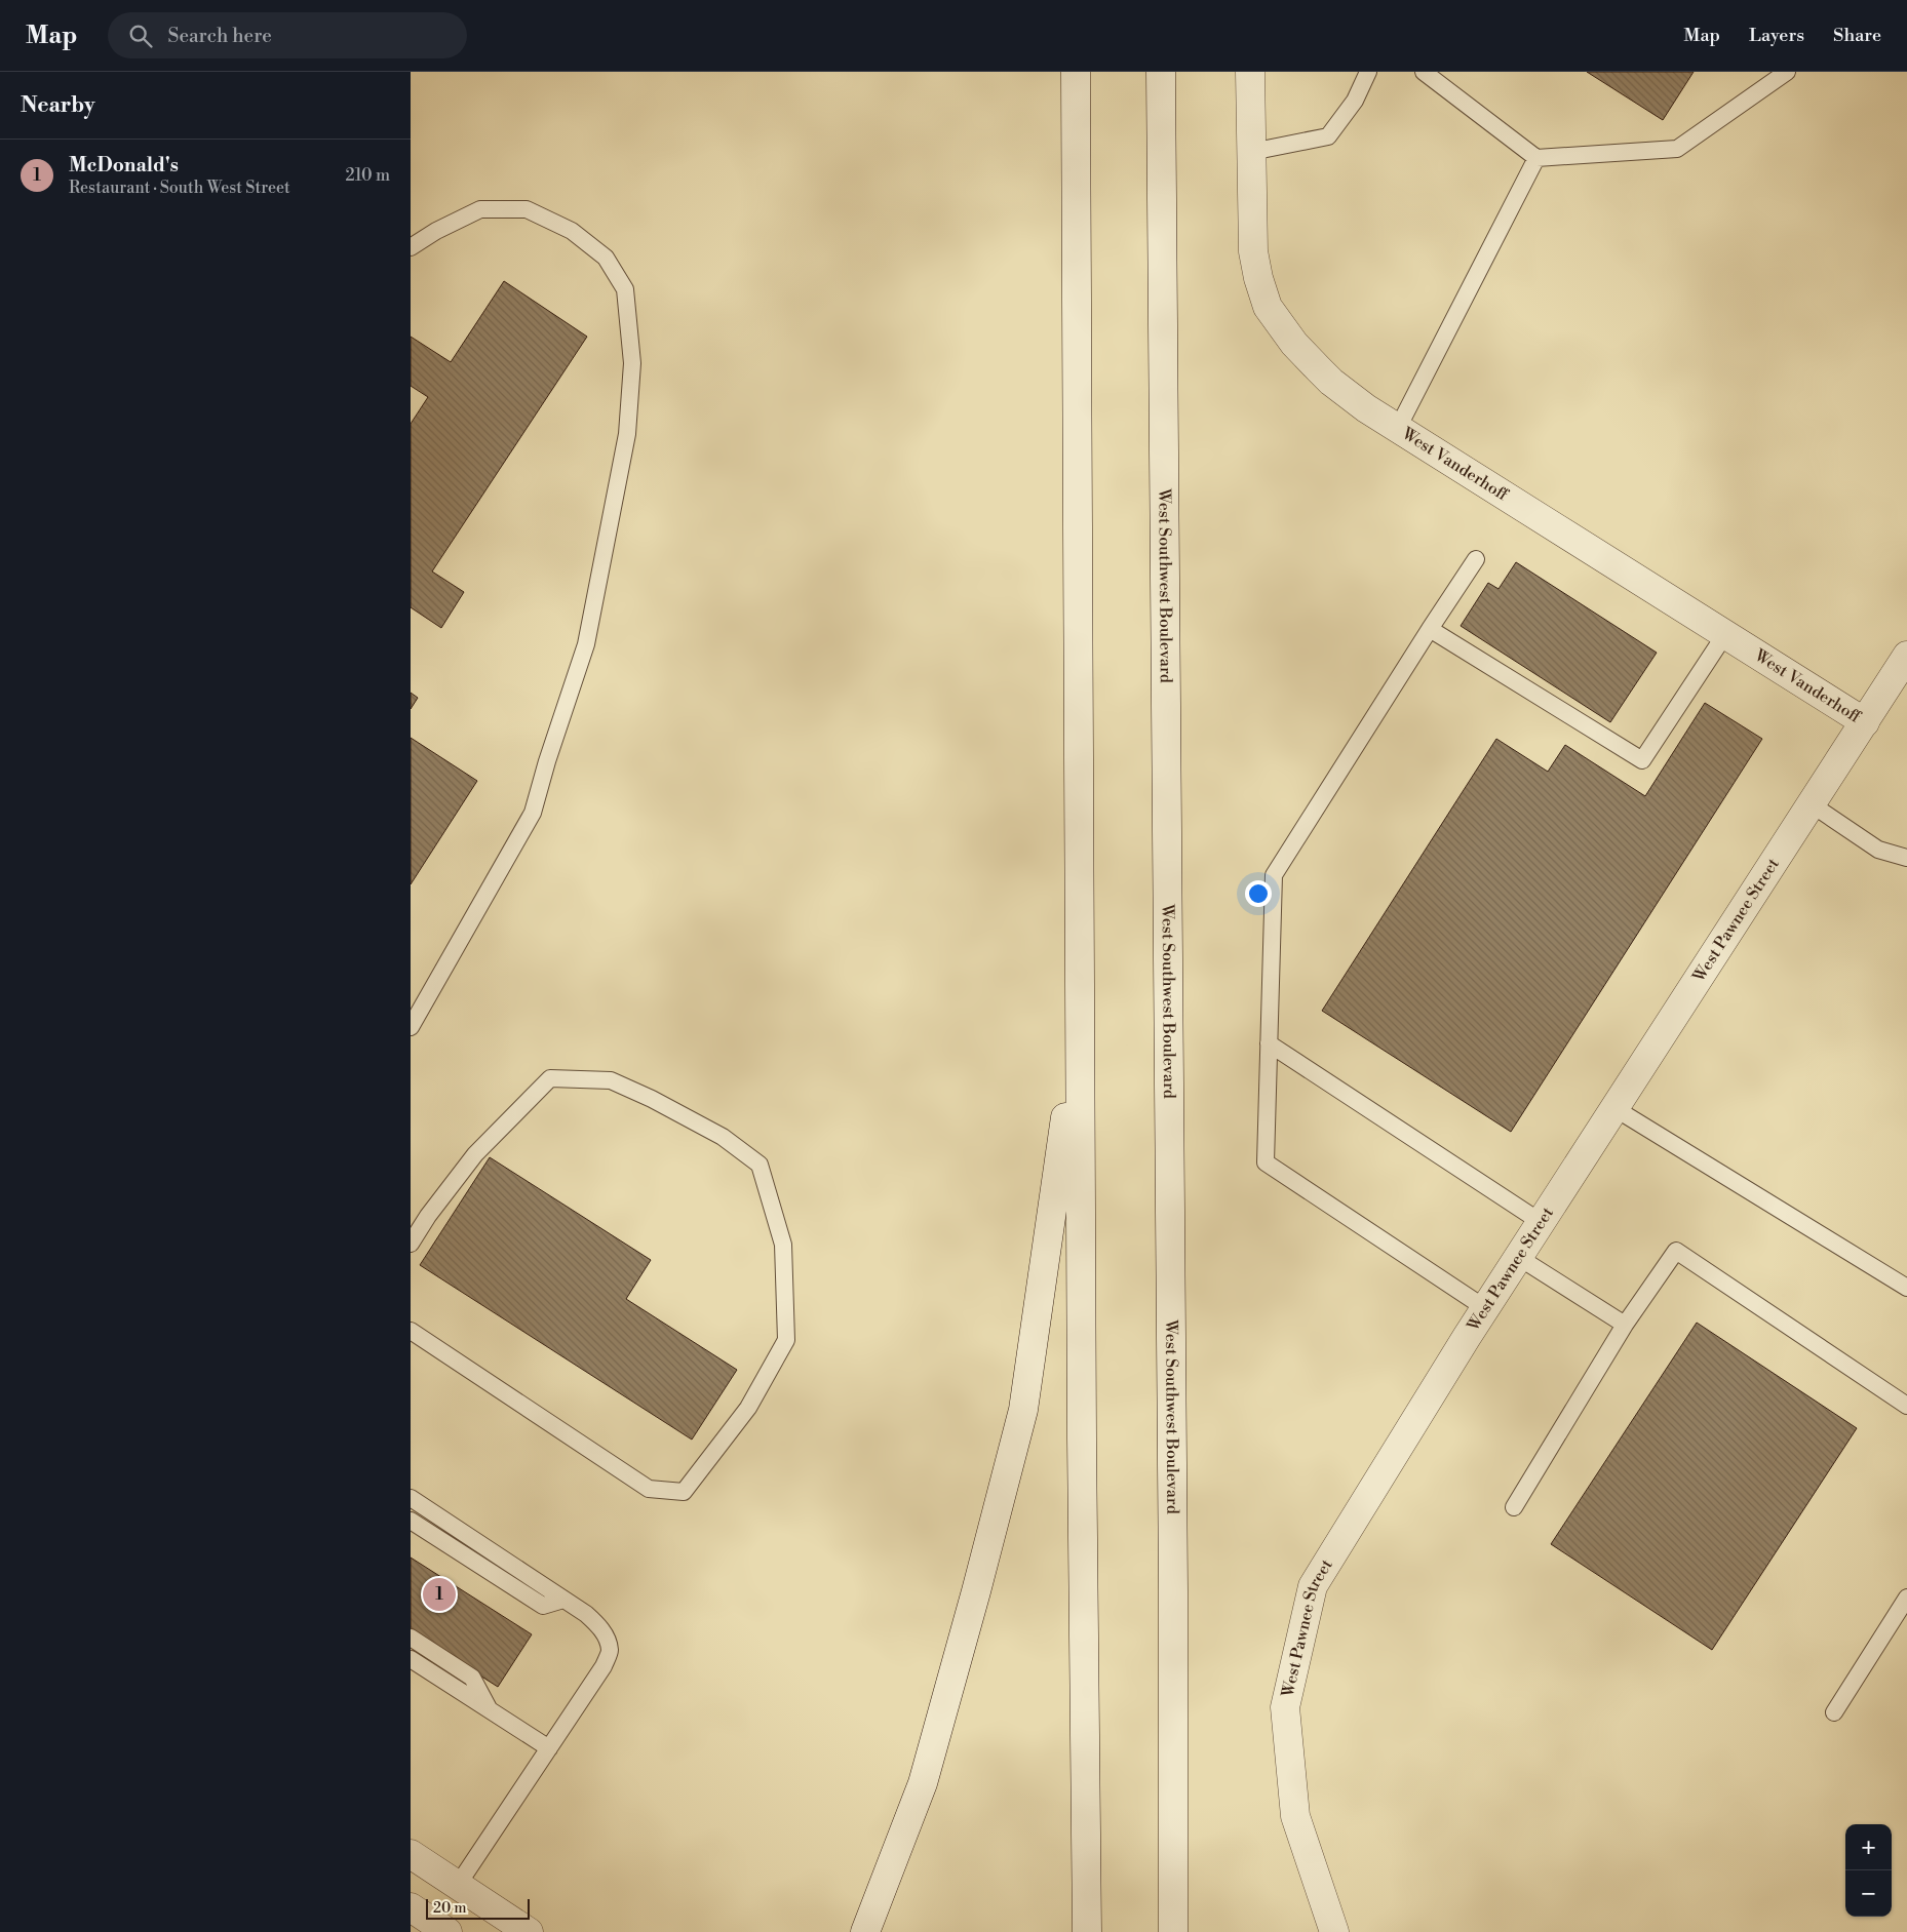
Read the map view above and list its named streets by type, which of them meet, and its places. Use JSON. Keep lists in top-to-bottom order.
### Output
{
  "streets": {
    "main road": ["West Vanderhoff", "West Southwest Boulevard", "West Pawnee Street"]
  },
  "crossings": [
    ["West Vanderhoff", "West Pawnee Street"]
  ],
  "scale_bar": "20 m",
  "page": {
    "header": "Map",
    "search": "Search here",
    "nav": ["Map", "Layers", "Share"],
    "heading": "Nearby",
    "list": [
      {
        "mark": "1",
        "name": "McDonald's",
        "note": "Restaurant · South West Street",
        "value": "210 m"
      }
    ],
    "pins": "1",
    "map_buttons": ["+", "−"],
    "scale": "20 m"
  }
}
